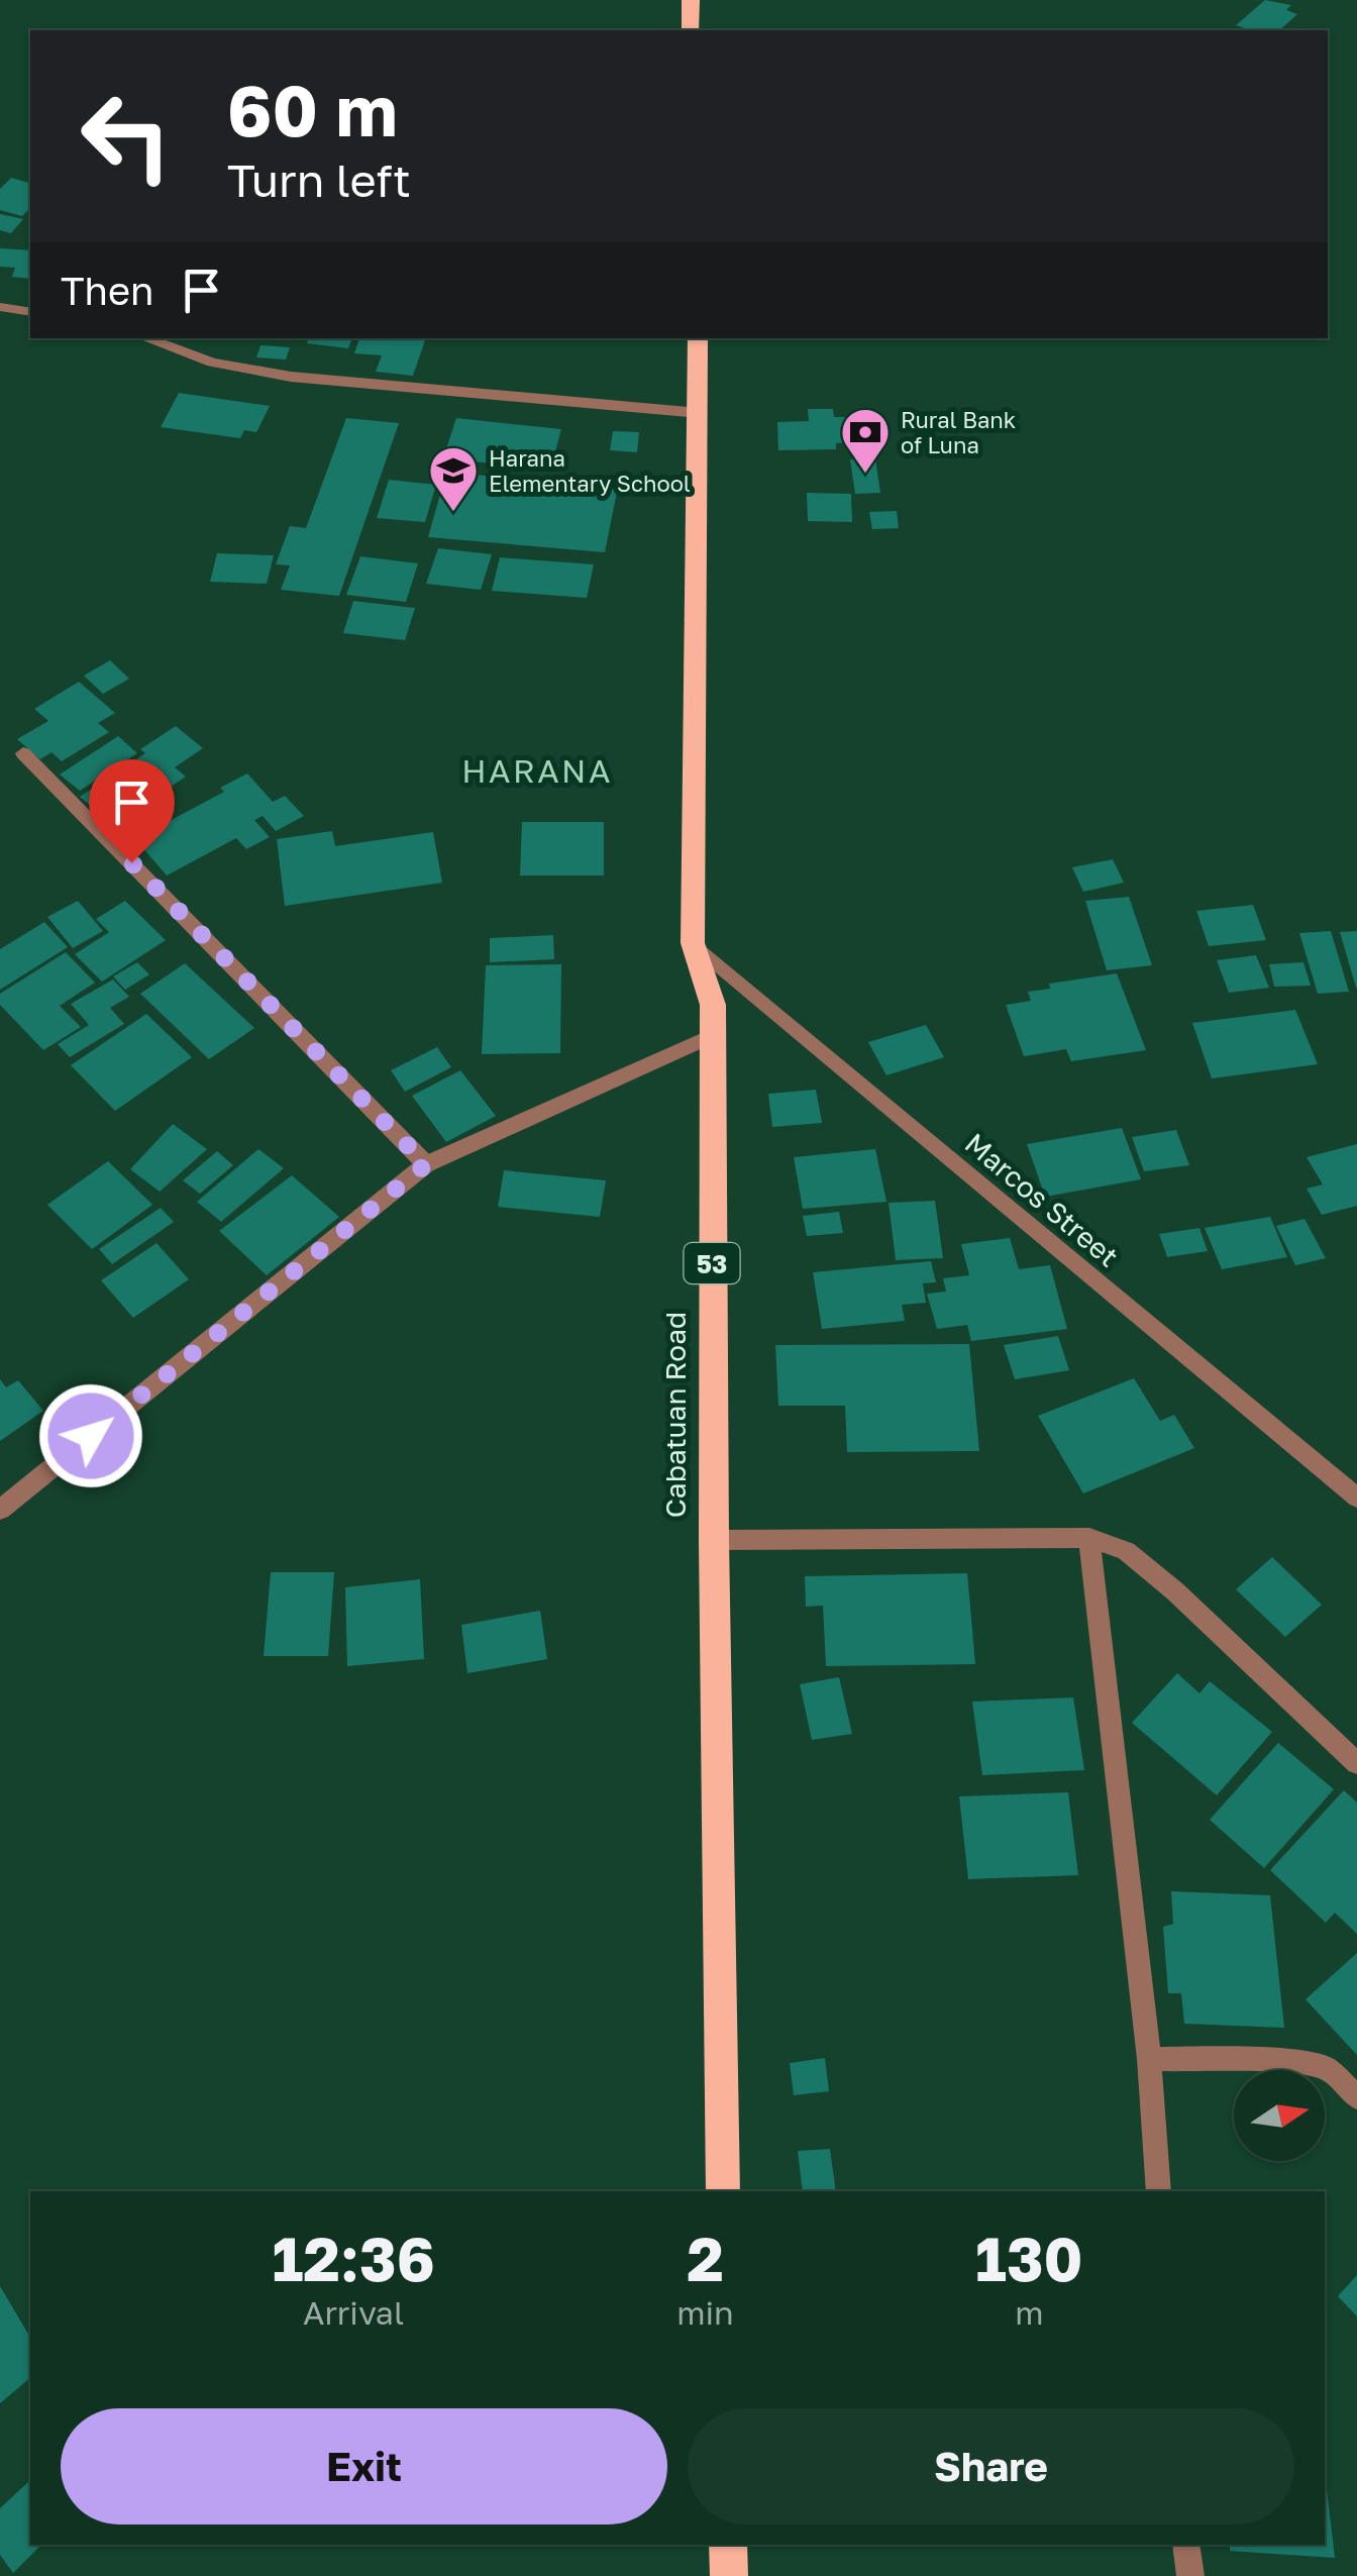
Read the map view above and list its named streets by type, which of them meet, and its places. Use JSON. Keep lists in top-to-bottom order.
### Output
{
  "streets": {
    "highway": ["53", "Cabatuan Road"],
    "street": ["Marcos Street"]
  },
  "crossings": [
    ["Marcos Street", "Cabatuan Road"]
  ],
  "districts": ["HARANA"],
  "places": {
    "bank": ["Rural Bank of Luna"],
    "school or university": ["Harana Elementary School"]
  },
  "north": "right",
  "page": {
    "turn": ["60 m", "Turn left"],
    "then": "Then",
    "eta": [
      "12:36",
      "Arrival",
      "2",
      "min",
      "130",
      "m"
    ],
    "buttons": ["Exit", "Share"]
  }
}
